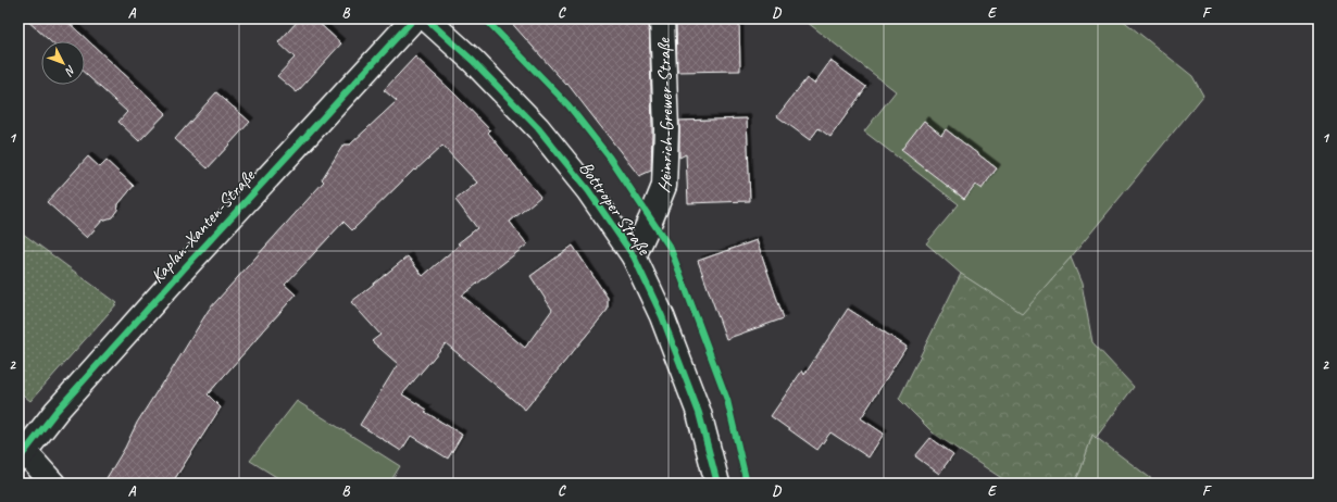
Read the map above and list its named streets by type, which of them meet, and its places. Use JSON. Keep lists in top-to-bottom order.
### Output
{
  "streets": {
    "street": ["Heinrich-Grewer-Straße", "Bottroper Straße", "Kaplan-Xanten-Straße"]
  },
  "crossings": [
    ["Heinrich-Grewer-Straße", "Bottroper Straße"]
  ],
  "north": "bottom right",
  "grid": {
    "columns": [
      "A",
      "B",
      "C",
      "D",
      "E",
      "F"
    ],
    "rows": ["1", "2"]
  }
}
